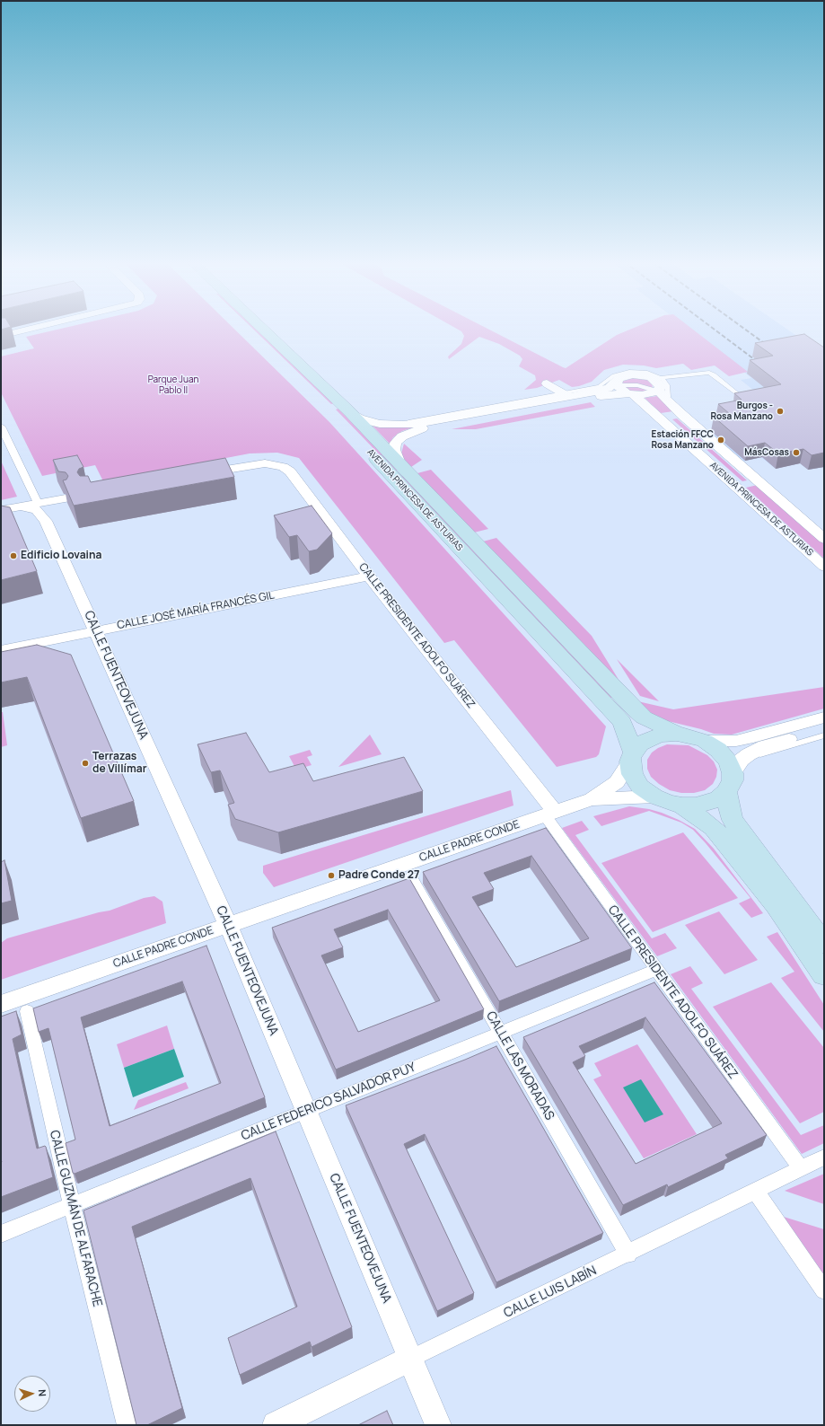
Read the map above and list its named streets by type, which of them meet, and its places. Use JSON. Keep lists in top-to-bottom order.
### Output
{
  "streets": {
    "main road": ["AVENIDA PRINCESA DE ASTURIAS"],
    "street": [
      "CALLE JOSÉ MARÍA FRANCÉS GIL",
      "CALLE PRESIDENTE ADOLFO SUÁREZ",
      "CALLE FUENTEOVEJUNA",
      "CALLE PADRE CONDE",
      "CALLE LAS MORADAS",
      "CALLE FEDERICO SALVADOR PUY",
      "CALLE GUZMÁN DE ALFARACHE",
      "CALLE LUIS LABÍN"
    ]
  },
  "crossings": [
    ["AVENIDA PRINCESA DE ASTURIAS", "CALLE PADRE CONDE"],
    ["CALLE JOSÉ MARÍA FRANCÉS GIL", "CALLE PRESIDENTE ADOLFO SUÁREZ"],
    ["CALLE JOSÉ MARÍA FRANCÉS GIL", "CALLE FUENTEOVEJUNA"],
    ["CALLE PRESIDENTE ADOLFO SUÁREZ", "CALLE PADRE CONDE"],
    ["CALLE PRESIDENTE ADOLFO SUÁREZ", "CALLE FEDERICO SALVADOR PUY"],
    ["CALLE PRESIDENTE ADOLFO SUÁREZ", "CALLE LUIS LABÍN"],
    ["CALLE FUENTEOVEJUNA", "CALLE PADRE CONDE"],
    ["CALLE FUENTEOVEJUNA", "CALLE FEDERICO SALVADOR PUY"],
    ["CALLE FUENTEOVEJUNA", "CALLE LUIS LABÍN"],
    ["CALLE LAS MORADAS", "CALLE FEDERICO SALVADOR PUY"],
    ["CALLE LAS MORADAS", "CALLE LUIS LABÍN"],
    ["CALLE FEDERICO SALVADOR PUY", "CALLE GUZMÁN DE ALFARACHE"]
  ],
  "parks": ["Parque Juan Pablo II"],
  "places": [
    "Burgos - Rosa Manzano",
    "Estación FFCC Rosa Manzano",
    "MásCosas",
    "Edificio Lovaina",
    "Terrazas de Villímar",
    "Padre Conde 27"
  ],
  "north": "right"
}
